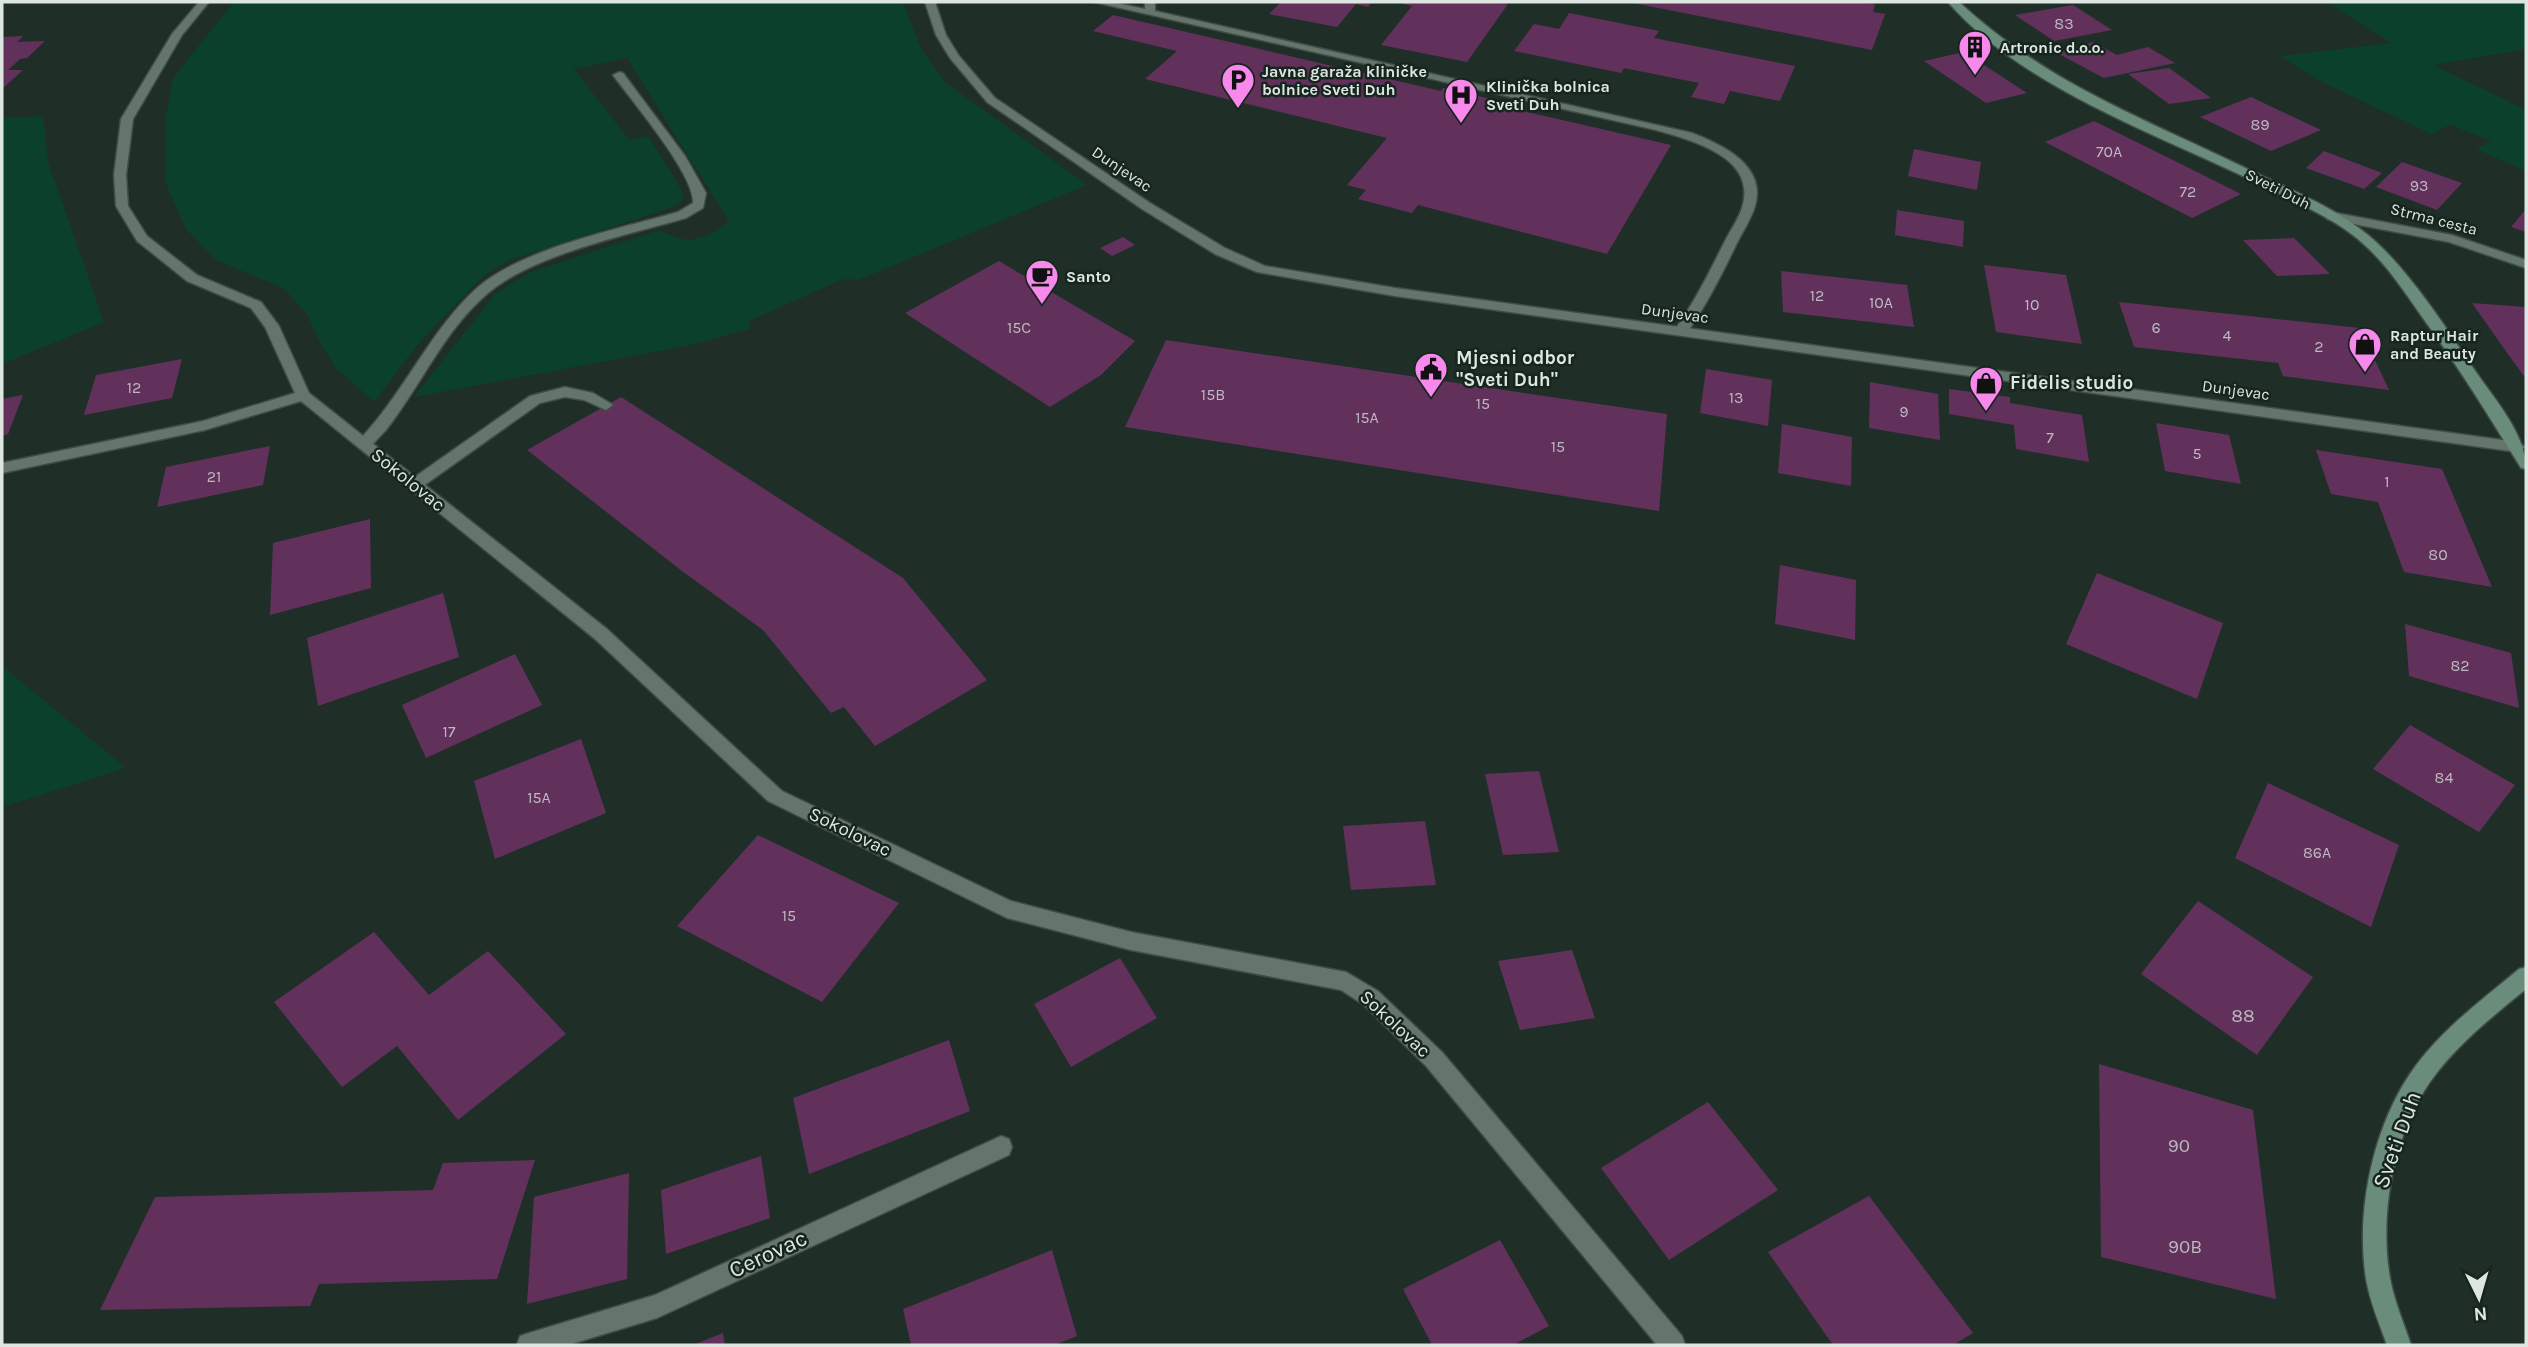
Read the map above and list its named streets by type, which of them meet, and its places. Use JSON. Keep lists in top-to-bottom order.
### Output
{
  "streets": {
    "main road": ["Sveti Duh"],
    "street": [
      "Dunjevac",
      "Strma cesta",
      "Sokolovac",
      "Cerovac"
    ]
  },
  "crossings": [
    ["Dunjevac", "Sveti Duh"],
    ["Sveti Duh", "Strma cesta"]
  ],
  "places": {
    "building": ["Artronic d.o.o."],
    "parking": ["Javna garaža kliničke bolnice Sveti Duh"],
    "hospital": ["Klinička bolnica Sveti Duh"],
    "cafe": ["Santo"],
    "shop": ["Raptur Hair and Beauty", "Fidelis studio"],
    "public building": ["Mjesni odbor \"Sveti Duh\""]
  },
  "house_numbers": [
    "83",
    "89",
    "70A",
    "93",
    "72",
    "12",
    "10A",
    "10",
    "15C",
    "6",
    "4",
    "2",
    "12",
    "15B",
    "13",
    "15",
    "9",
    "15A",
    "7",
    "15",
    "5",
    "21",
    "1",
    "80",
    "82",
    "17",
    "84",
    "15A",
    "86A",
    "15",
    "88",
    "90",
    "90B"
  ],
  "north": "bottom"
}
